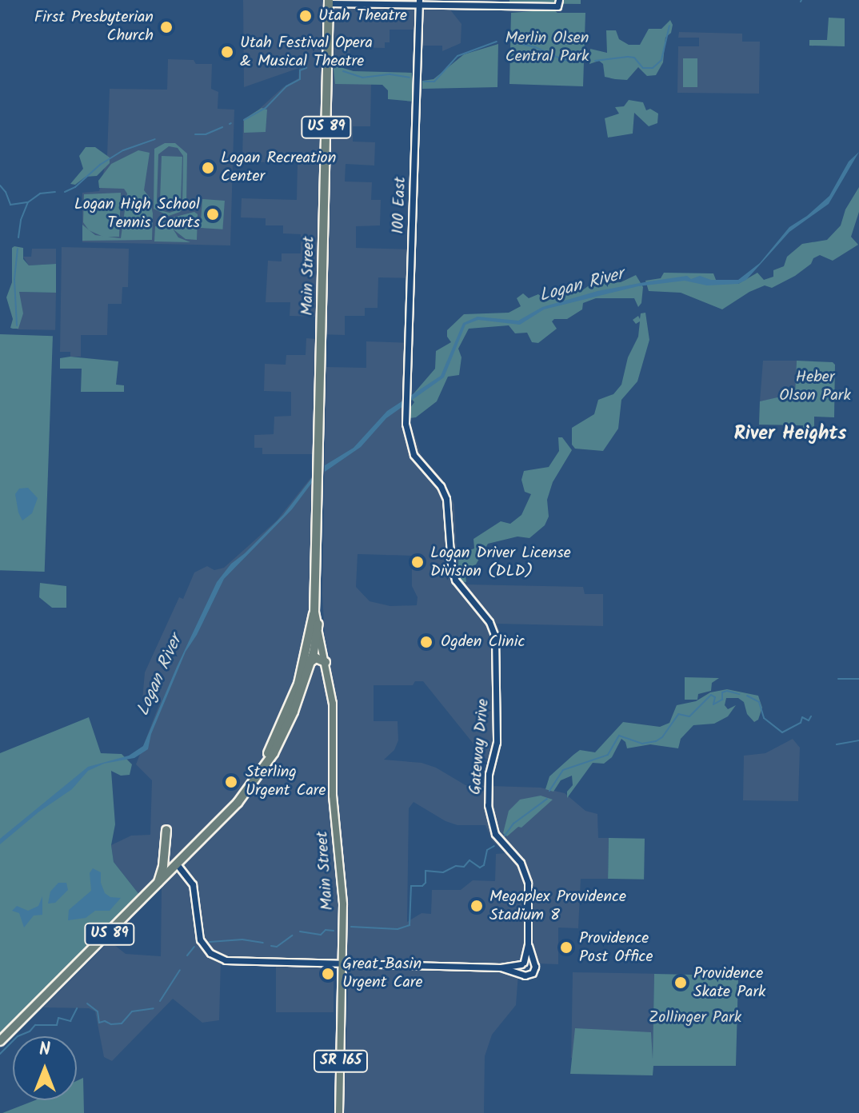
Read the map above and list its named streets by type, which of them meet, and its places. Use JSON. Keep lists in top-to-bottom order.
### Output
{
  "streets": {
    "highway": ["US 89", "Main Street"],
    "main road": ["100 East", "Gateway Drive", "SR 165"]
  },
  "crossings": [
    ["US 89", "Main Street"],
    ["100 East", "Gateway Drive"]
  ],
  "districts": ["River Heights"],
  "water": ["Logan River"],
  "parks": ["Merlin Olsen Central Park", "Heber Olson Park", "Zollinger Park"],
  "places": [
    "Utah Theatre",
    "First Presbyterian Church",
    "Utah Festival Opera & Musical Theatre",
    "Logan Recreation Center",
    "Logan High School Tennis Courts",
    "Logan Driver License Division (DLD)",
    "Ogden Clinic",
    "Sterling Urgent Care",
    "Megaplex Providence Stadium 8",
    "Providence Post Office",
    "Great Basin Urgent Care",
    "Providence Skate Park"
  ],
  "north": "top"
}
